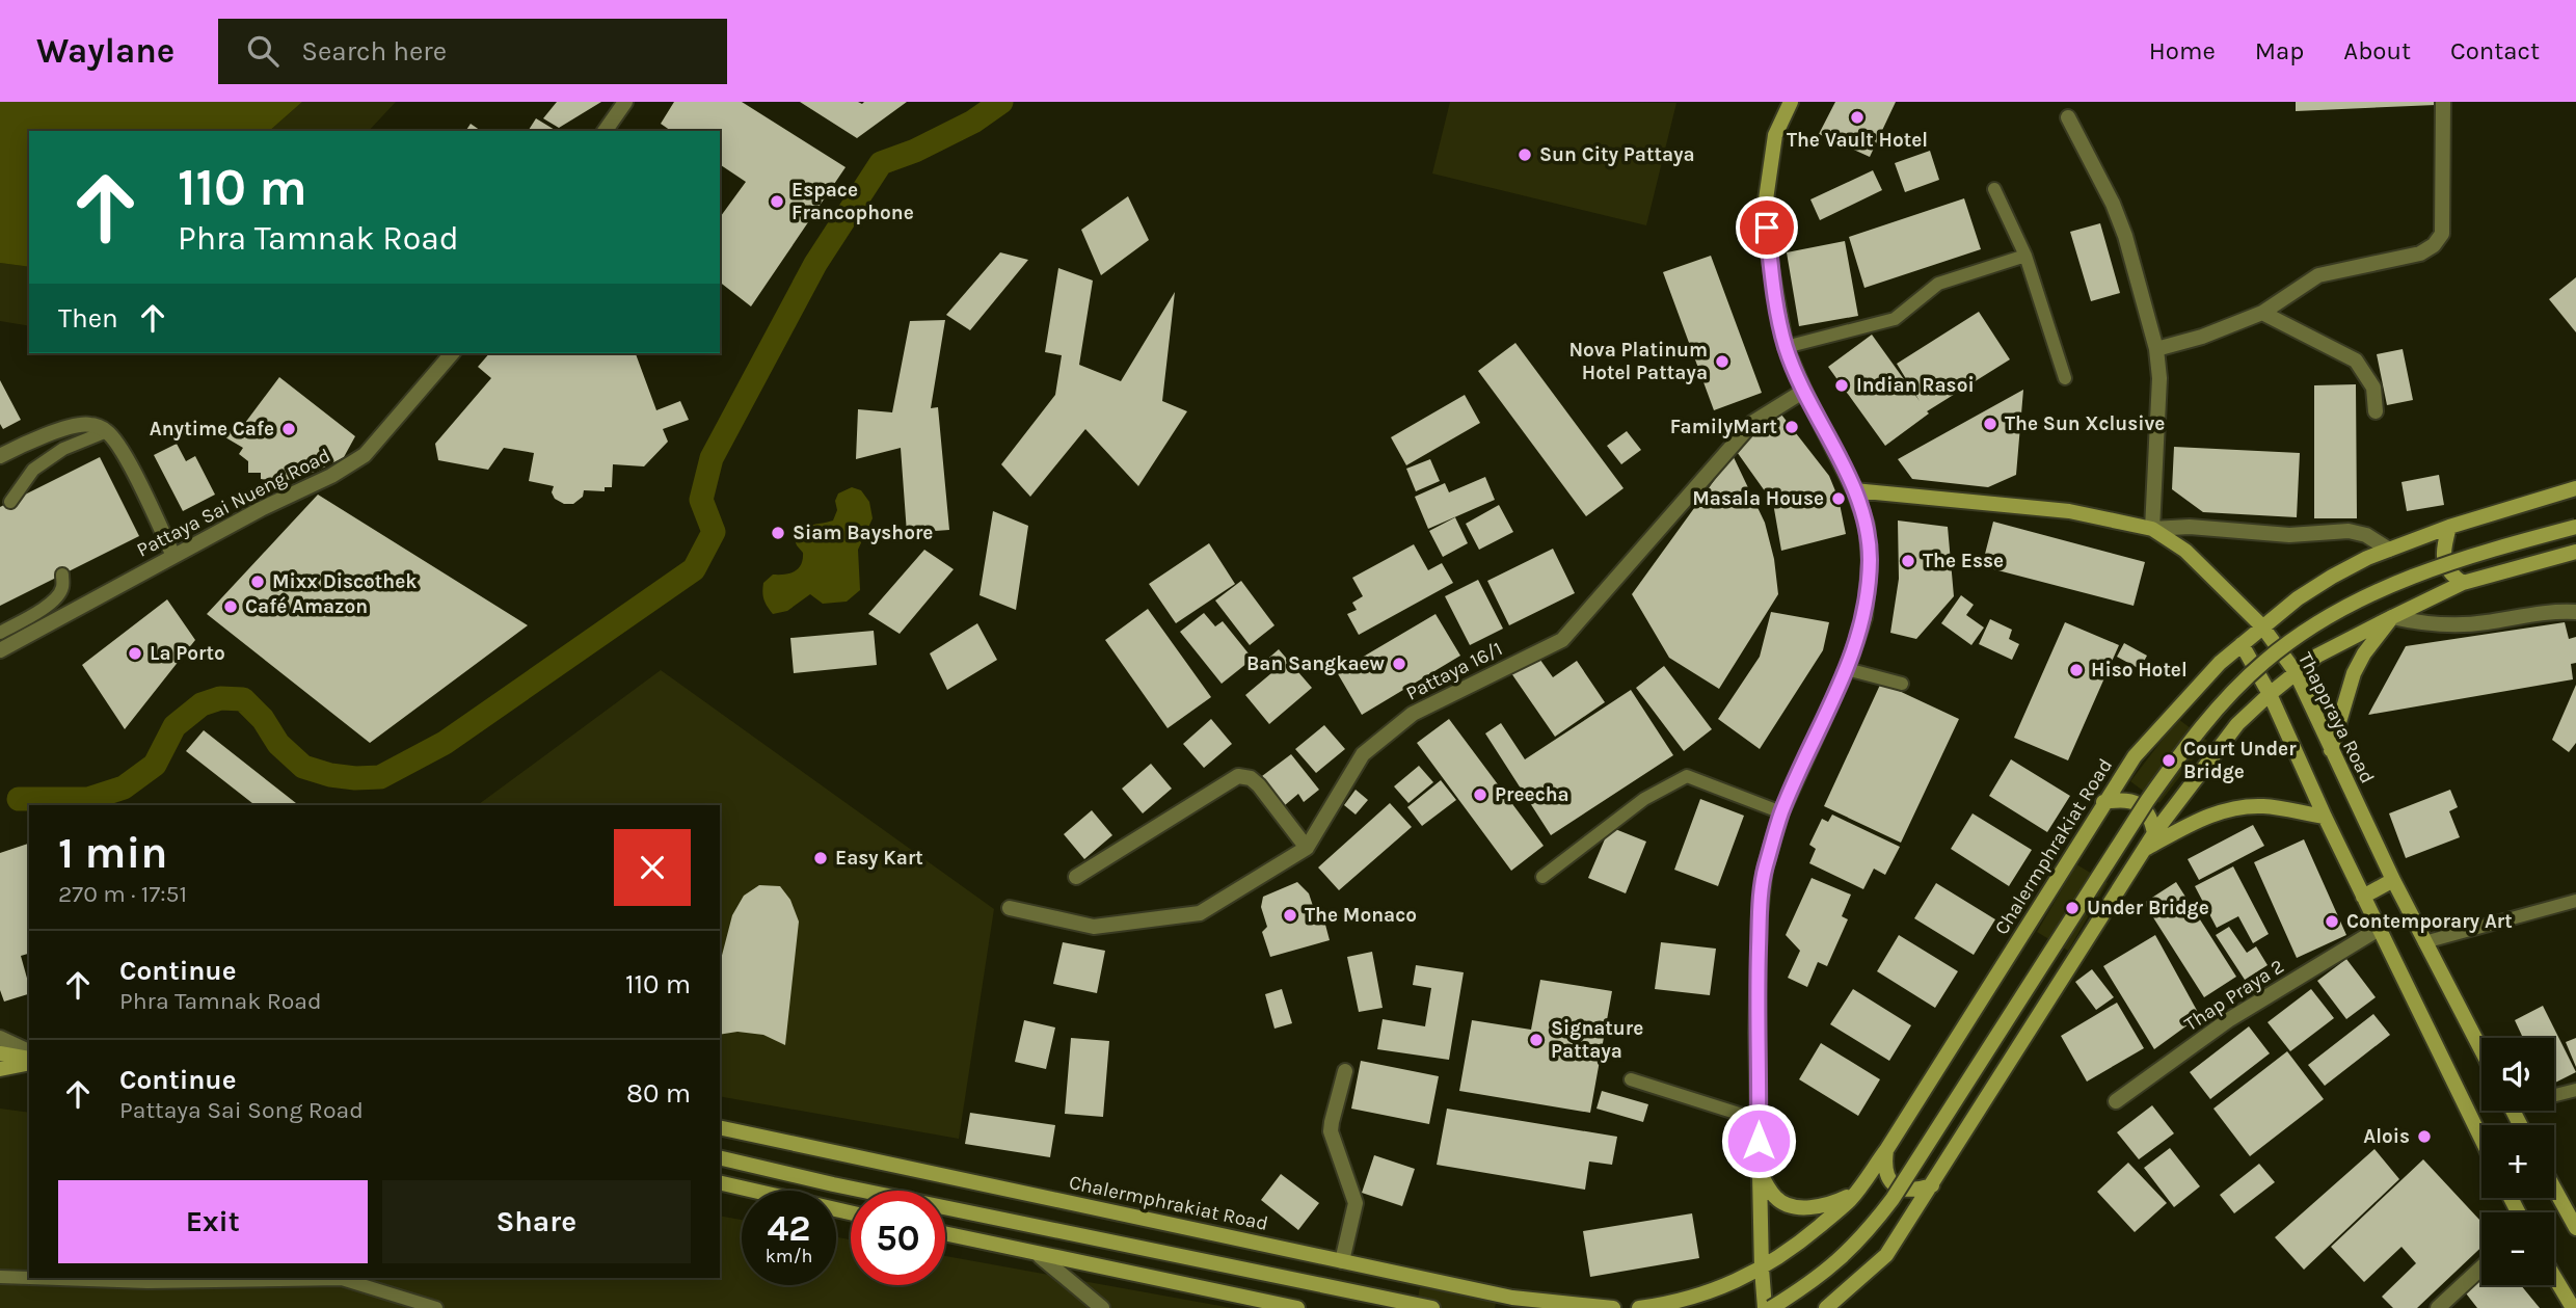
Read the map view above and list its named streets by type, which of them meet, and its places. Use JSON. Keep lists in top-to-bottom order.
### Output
{
  "streets": {
    "main road": ["Thappraya Road", "Chalermphrakiat Road"],
    "street": ["Pattaya Sai Nueng Road", "Pattaya 16/1", "Thap Praya 2"]
  },
  "crossings": [
    ["Thappraya Road", "Chalermphrakiat Road"]
  ],
  "places": [
    "The Vault Hotel",
    "Sun City Pattaya",
    "Espace Francophone",
    "Nova Platinum Hotel Pattaya",
    "Indian Rasoi",
    "The Sun Xclusive",
    "FamilyMart",
    "Anytime Cafe",
    "Masala House",
    "Siam Bayshore",
    "The Esse",
    "Mixx Discothek",
    "Café Amazon",
    "La Porto",
    "Ban Sangkaew",
    "Hiso Hotel",
    "Court Under Bridge",
    "Preecha",
    "Easy Kart",
    "Under Bridge",
    "The Monaco",
    "Contemporary Art",
    "Signature Pattaya",
    "Alois"
  ],
  "page": {
    "header": "Waylane",
    "search": "Search here",
    "nav": [
      "Home",
      "Map",
      "About",
      "Contact"
    ],
    "turn": ["110 m", "Phra Tamnak Road"],
    "then": "Then",
    "heading": ["1 min", "270 m · 17:51"],
    "list": [
      {
        "name": "Continue",
        "note": "Phra Tamnak Road",
        "value": "110 m"
      },
      {
        "name": "Continue",
        "note": "Pattaya Sai Song Road",
        "value": "80 m"
      }
    ],
    "map_buttons": ["+", "−"],
    "buttons": ["Exit", "Share"],
    "speed": "42 km/h",
    "limit": "50"
  }
}
